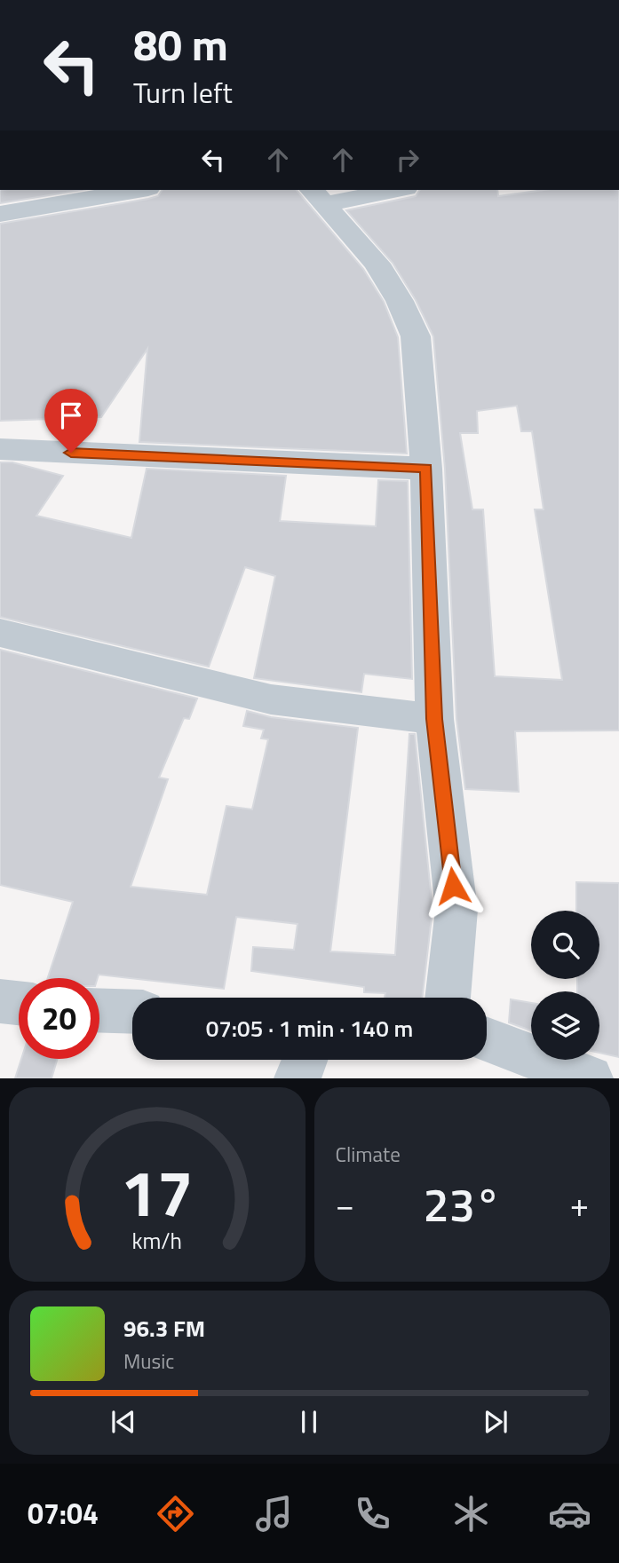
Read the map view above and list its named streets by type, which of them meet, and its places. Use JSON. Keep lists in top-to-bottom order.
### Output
{
  "page": {
    "turn": ["80 m", "Turn left"],
    "limit": "20",
    "trip": "07:05 · 1 min · 140 m",
    "tile": "Climate",
    "heat": ["−", "23°", "+"],
    "song": ["96.3 FM", "Music"],
    "tabs": "07:04",
    "gauge": ["17", "km/h"]
  }
}
